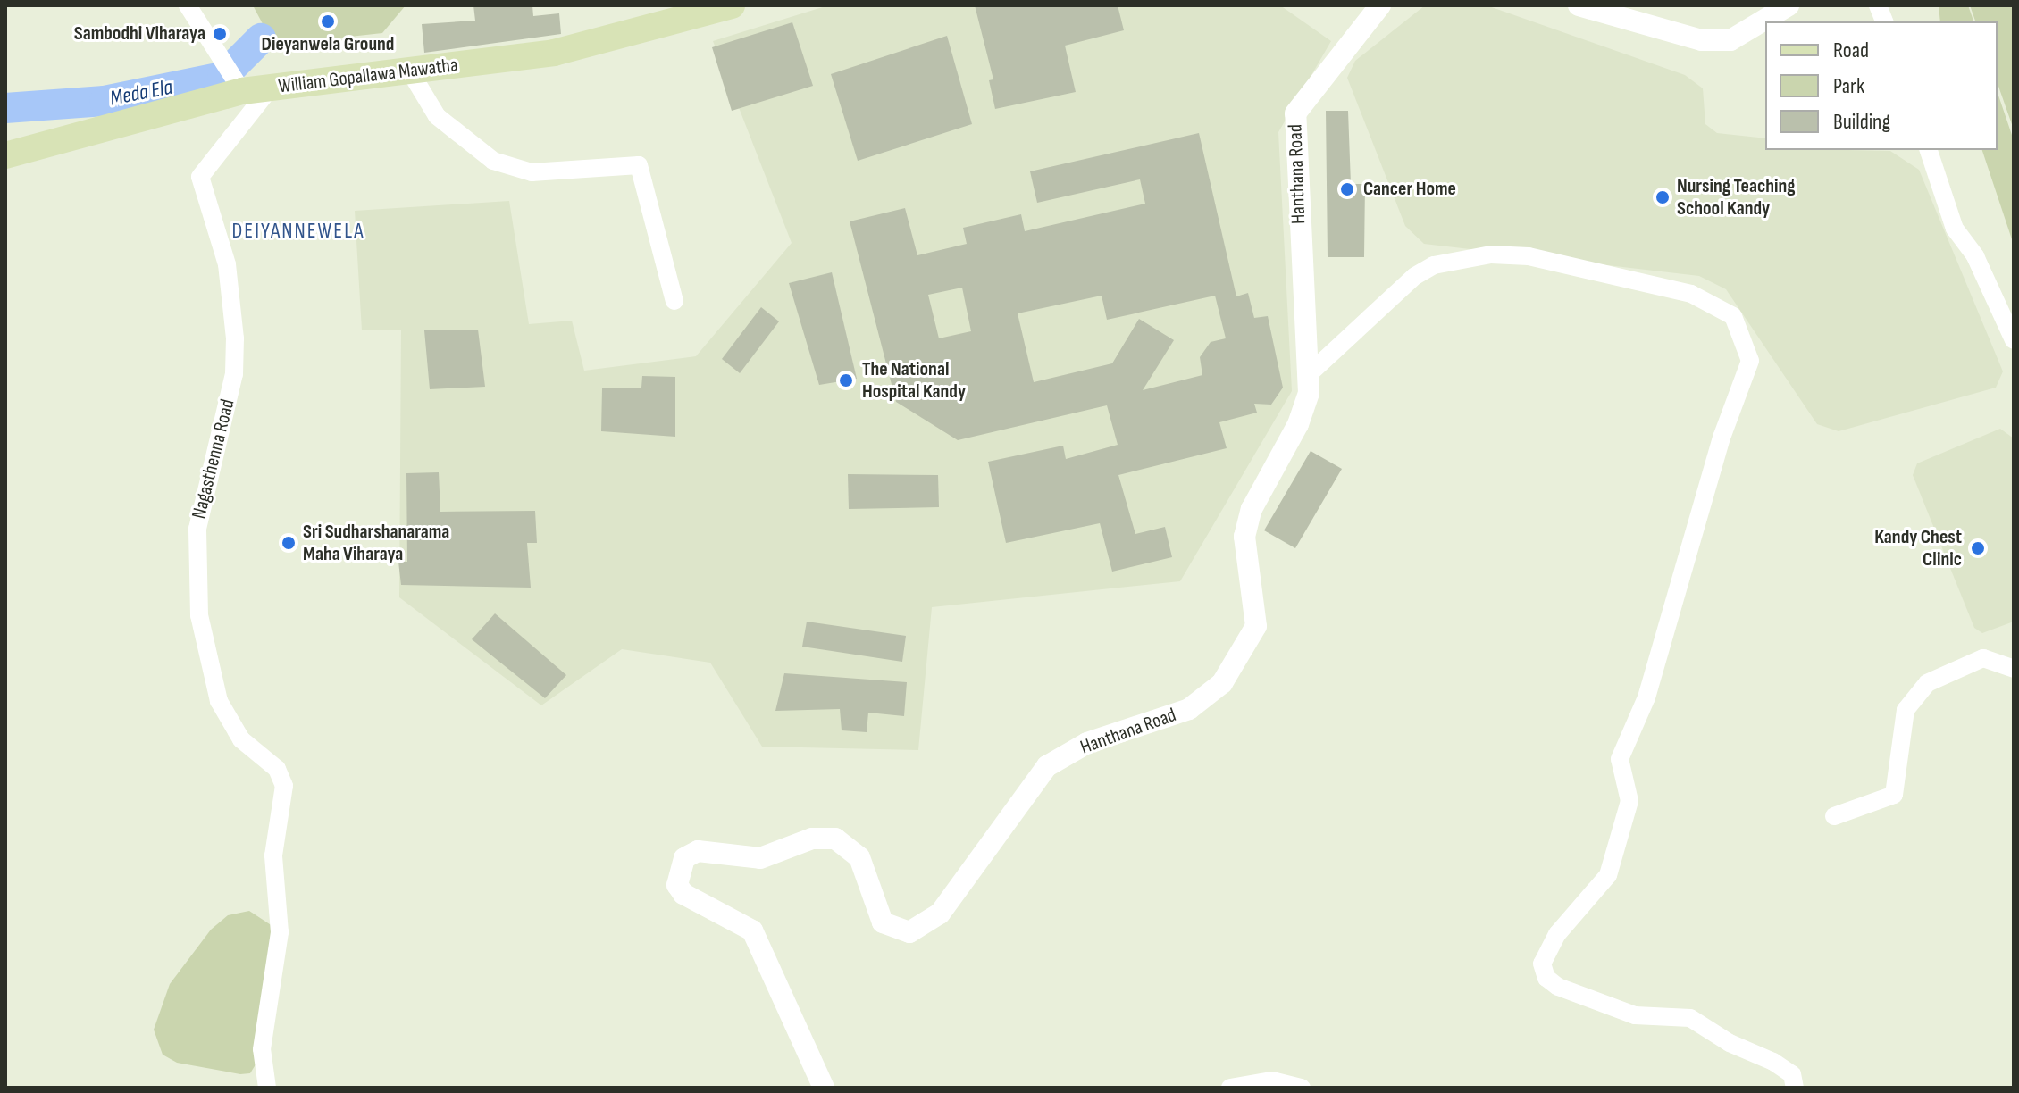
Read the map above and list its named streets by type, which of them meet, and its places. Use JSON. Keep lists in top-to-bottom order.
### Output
{
  "streets": {
    "main road": ["William Gopallawa Mawatha"],
    "street": ["Hanthana Road", "Nagasthenna Road"]
  },
  "crossings": [
    ["William Gopallawa Mawatha", "Nagasthenna Road"]
  ],
  "districts": ["DEIYANNEWELA"],
  "water": ["Meda Ela"],
  "places": [
    "Dieyanwela Ground",
    "Sambodhi Viharaya",
    "Cancer Home",
    "Nursing Teaching School Kandy",
    "The National Hospital Kandy",
    "Sri Sudharshanarama Maha Viharaya",
    "Kandy Chest Clinic"
  ],
  "legend": ["Road", "Park", "Building"]
}
